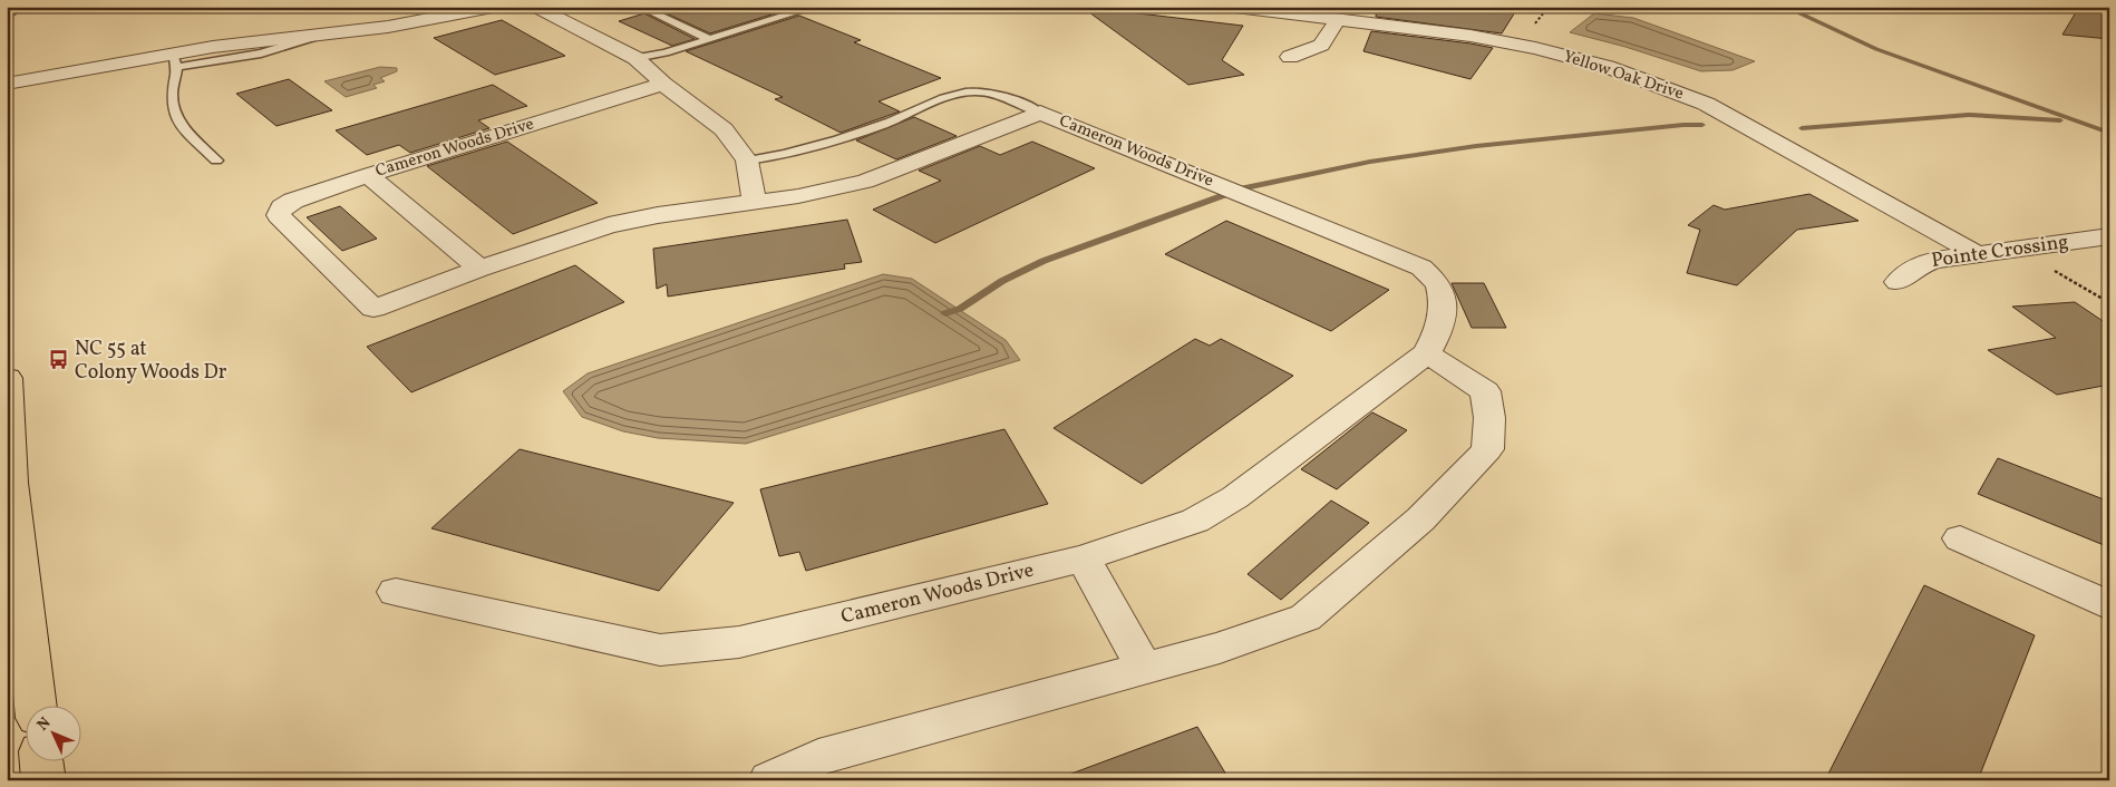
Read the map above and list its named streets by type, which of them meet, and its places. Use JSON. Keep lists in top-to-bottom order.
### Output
{
  "streets": {
    "street": ["Yellow Oak Drive", "Cameron Woods Drive", "Pointe Crossing"]
  },
  "crossings": [
    ["Yellow Oak Drive", "Pointe Crossing"]
  ],
  "places": {
    "bus stop": ["NC 55 at Colony Woods Dr"]
  },
  "north": "top left"
}
